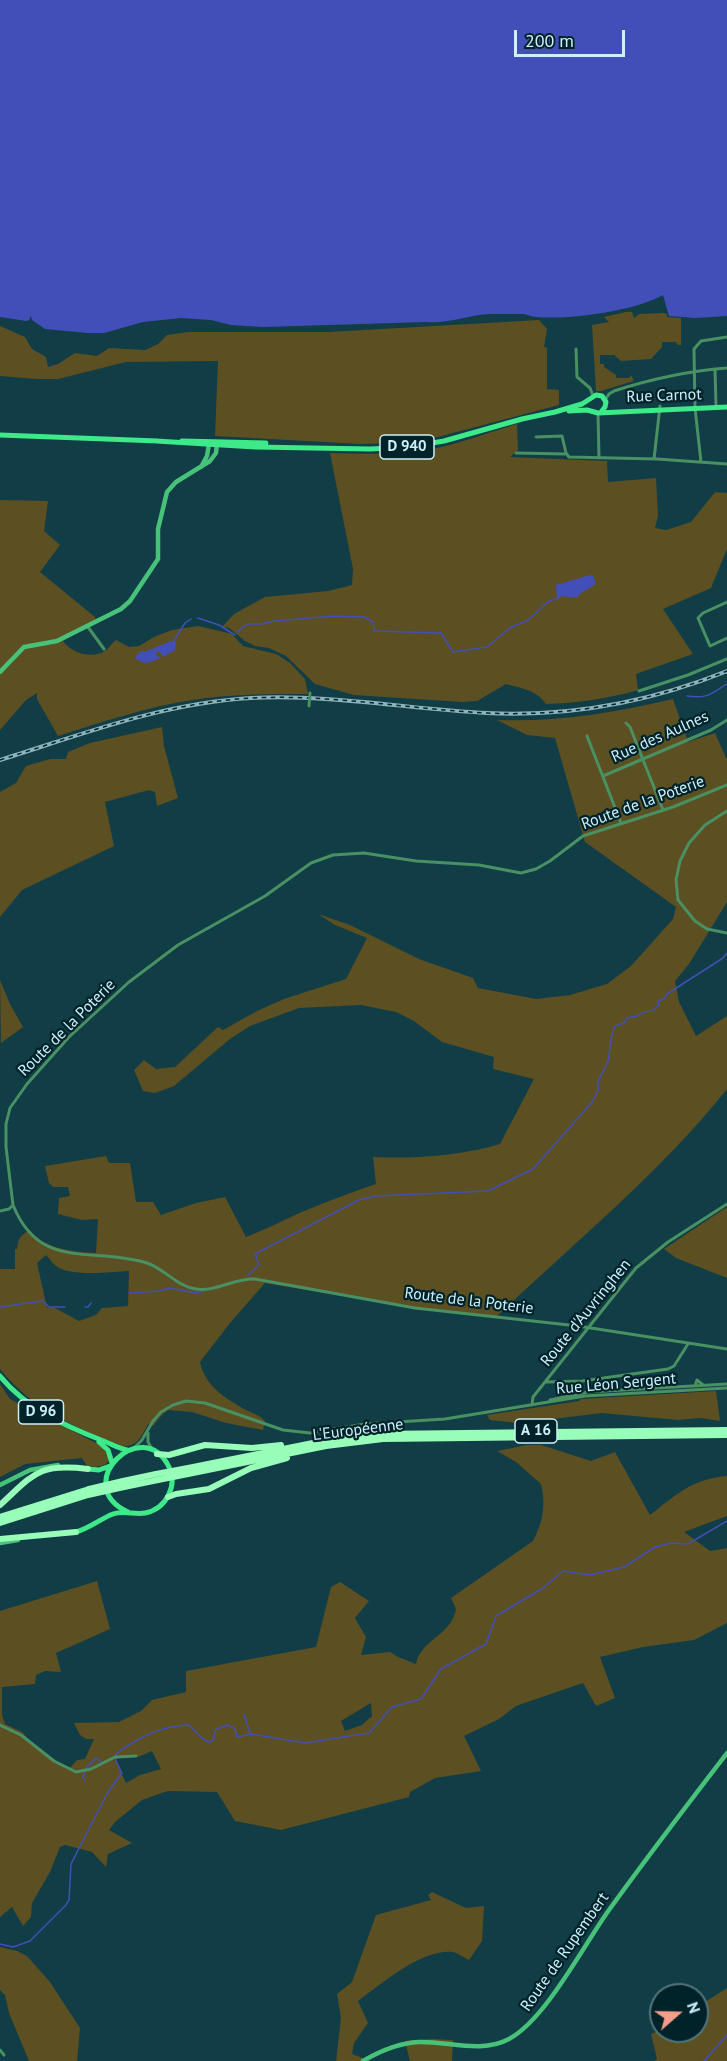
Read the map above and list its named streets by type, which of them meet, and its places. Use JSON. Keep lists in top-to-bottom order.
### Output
{
  "streets": {
    "highway": ["L'Européenne", "A 16"],
    "main road": ["Rue Carnot", "D 940", "D 96"],
    "street": [
      "Rue des Aulnes",
      "Route de la Poterie",
      "Route d'Auvringhen",
      "Rue Léon Sergent",
      "Route de Rupembert"
    ]
  },
  "crossings": [
    ["Rue Carnot", "D 940"],
    ["Route de la Poterie", "Route d'Auvringhen"],
    ["Route d'Auvringhen", "Rue Léon Sergent"],
    ["Rue Léon Sergent", "D 96"]
  ],
  "scale_bar": "200 m",
  "north": "right"
}
